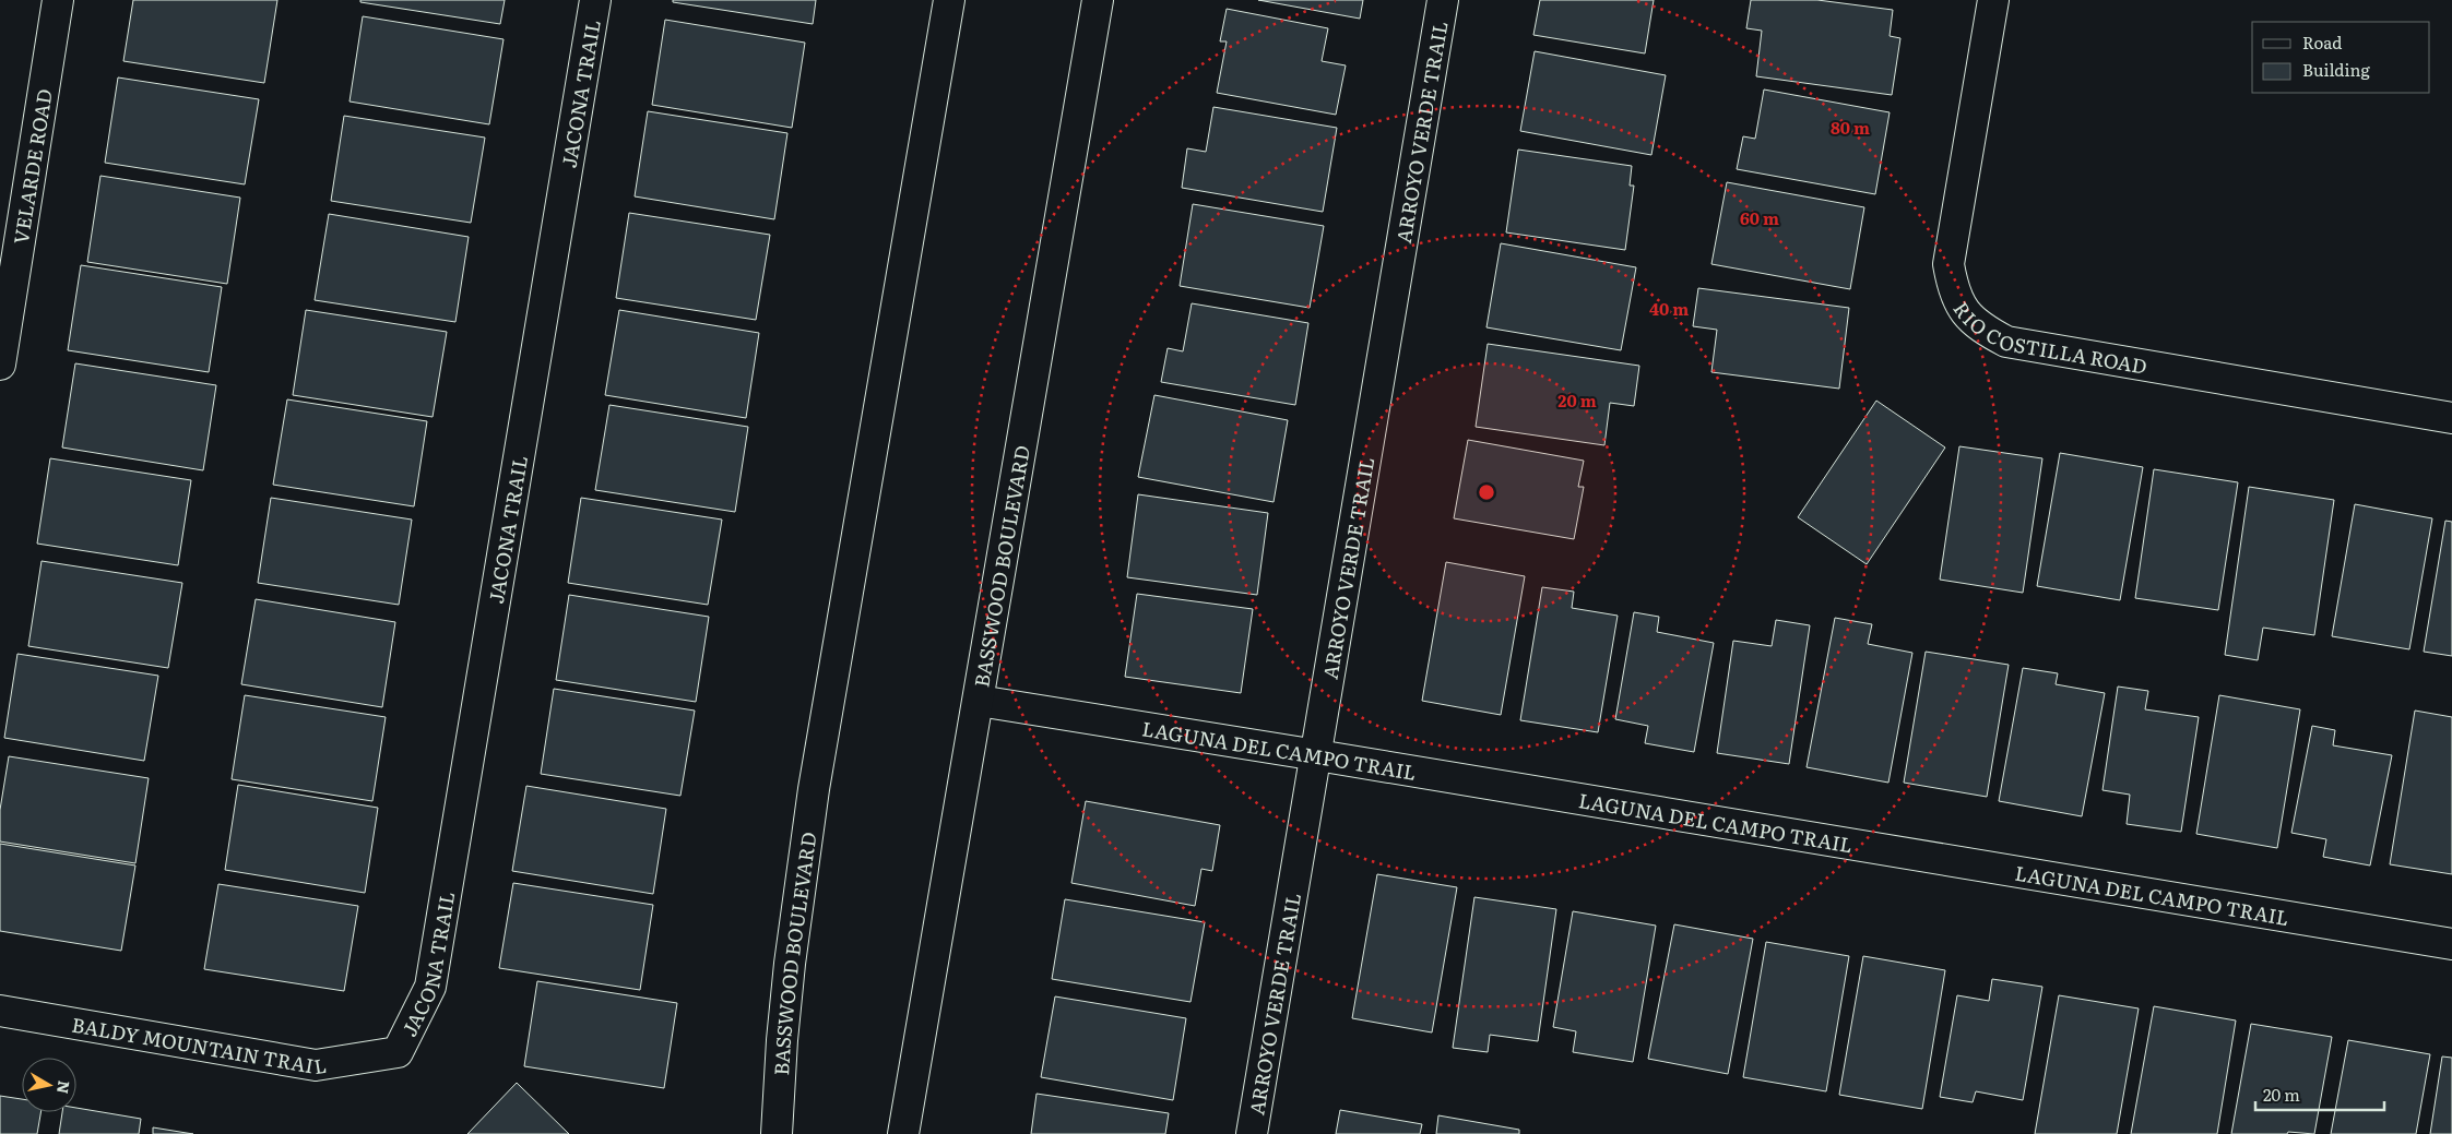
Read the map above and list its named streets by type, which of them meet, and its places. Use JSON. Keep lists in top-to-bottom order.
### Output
{
  "streets": {
    "street": [
      "JACONA TRAIL",
      "ARROYO VERDE TRAIL",
      "VELARDE ROAD",
      "RIO COSTILLA ROAD",
      "BASSWOOD BOULEVARD",
      "LAGUNA DEL CAMPO TRAIL",
      "BALDY MOUNTAIN TRAIL"
    ]
  },
  "crossings": [
    ["JACONA TRAIL", "BALDY MOUNTAIN TRAIL"],
    ["ARROYO VERDE TRAIL", "LAGUNA DEL CAMPO TRAIL"],
    ["BASSWOOD BOULEVARD", "LAGUNA DEL CAMPO TRAIL"]
  ],
  "legend": ["Road", "Building"],
  "scale_bar": "20 m",
  "north": "right",
  "rings": [
    "80 m",
    "60 m",
    "40 m",
    "20 m"
  ]
}
